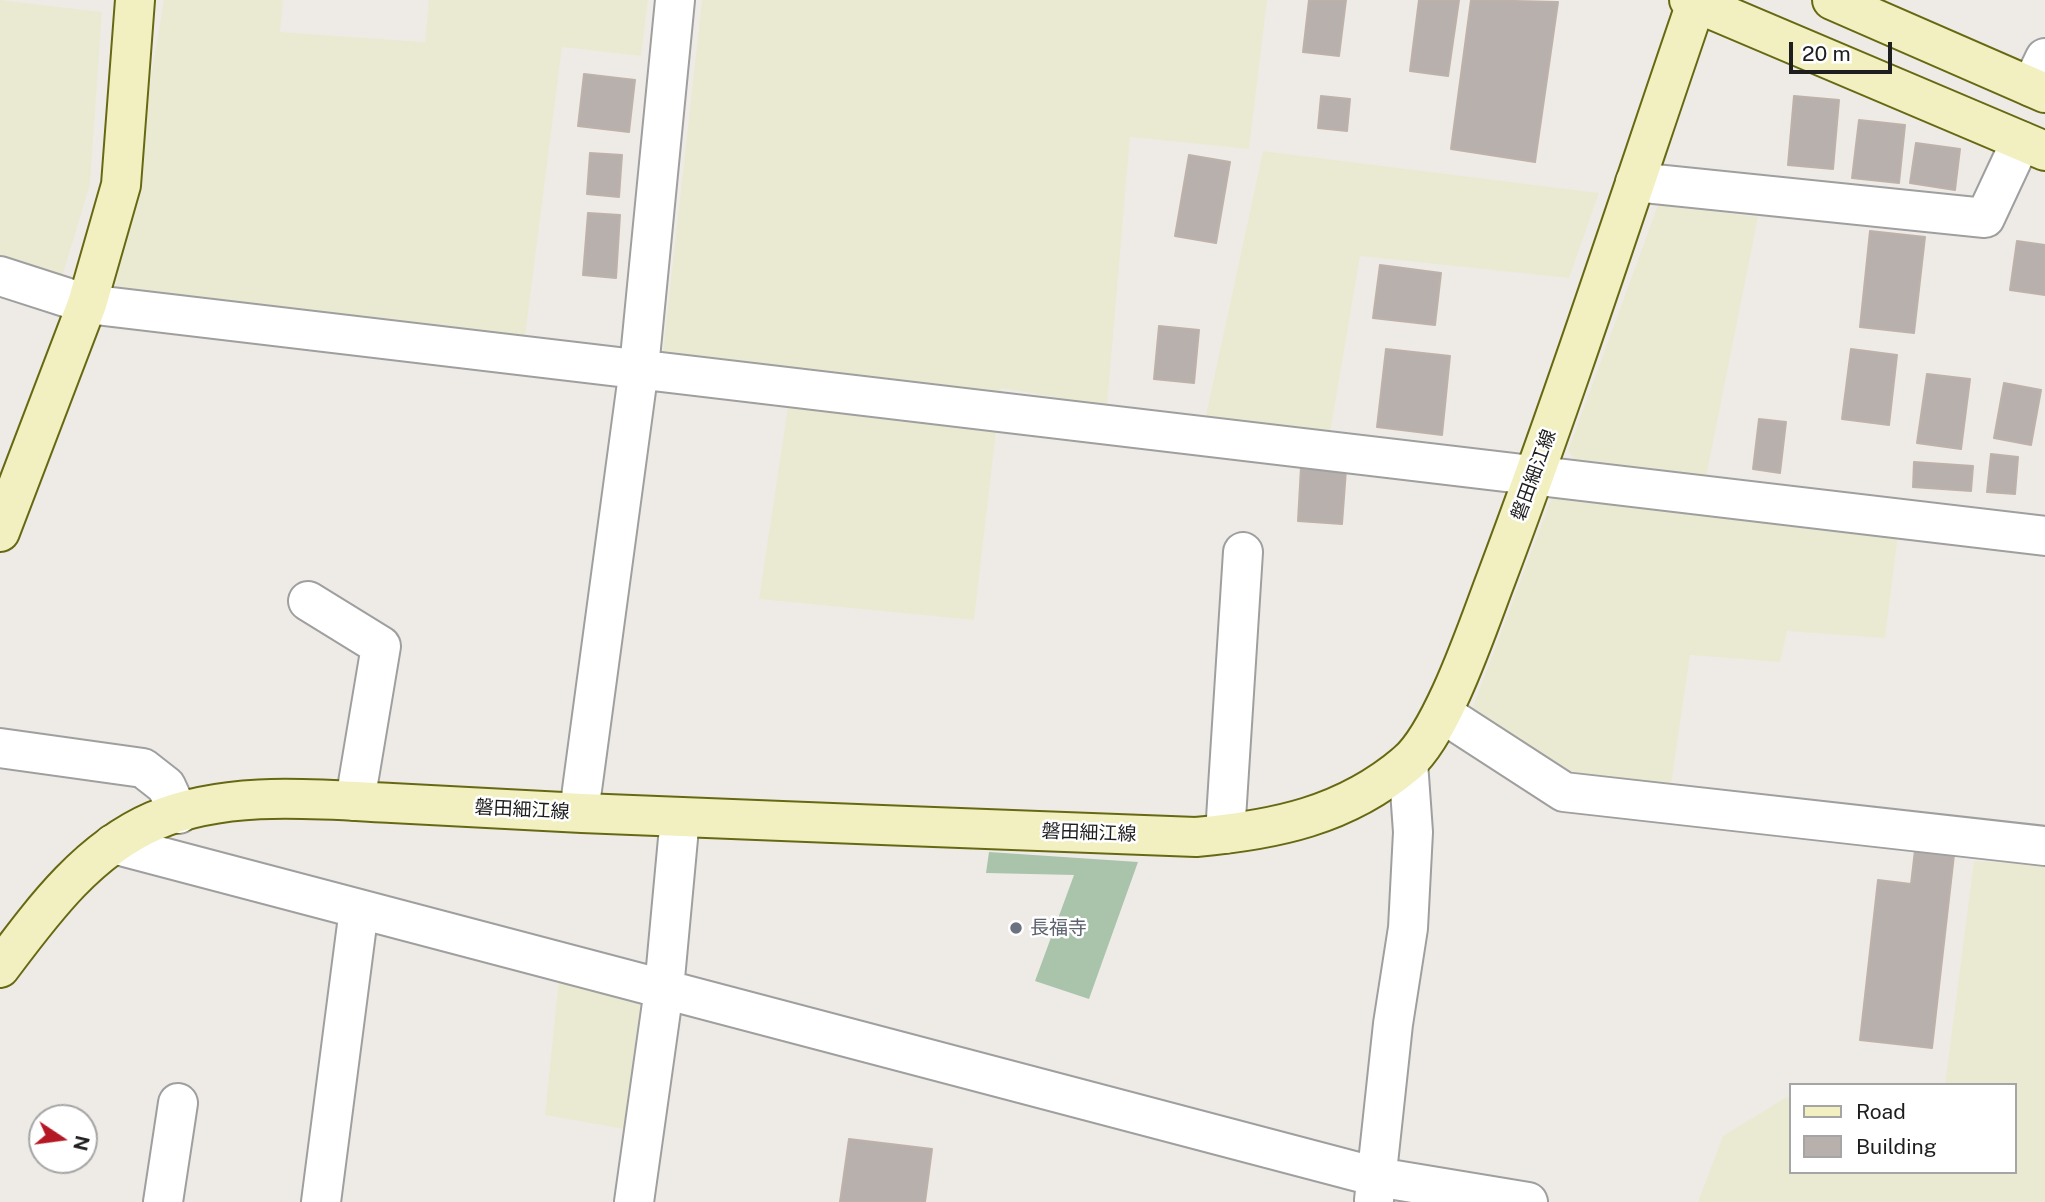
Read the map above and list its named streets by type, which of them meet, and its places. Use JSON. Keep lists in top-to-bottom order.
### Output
{
  "streets": {
    "main road": ["磐田細江線"]
  },
  "places": ["長福寺"],
  "legend": ["Road", "Building"],
  "scale_bar": "20 m",
  "north": "right"
}
